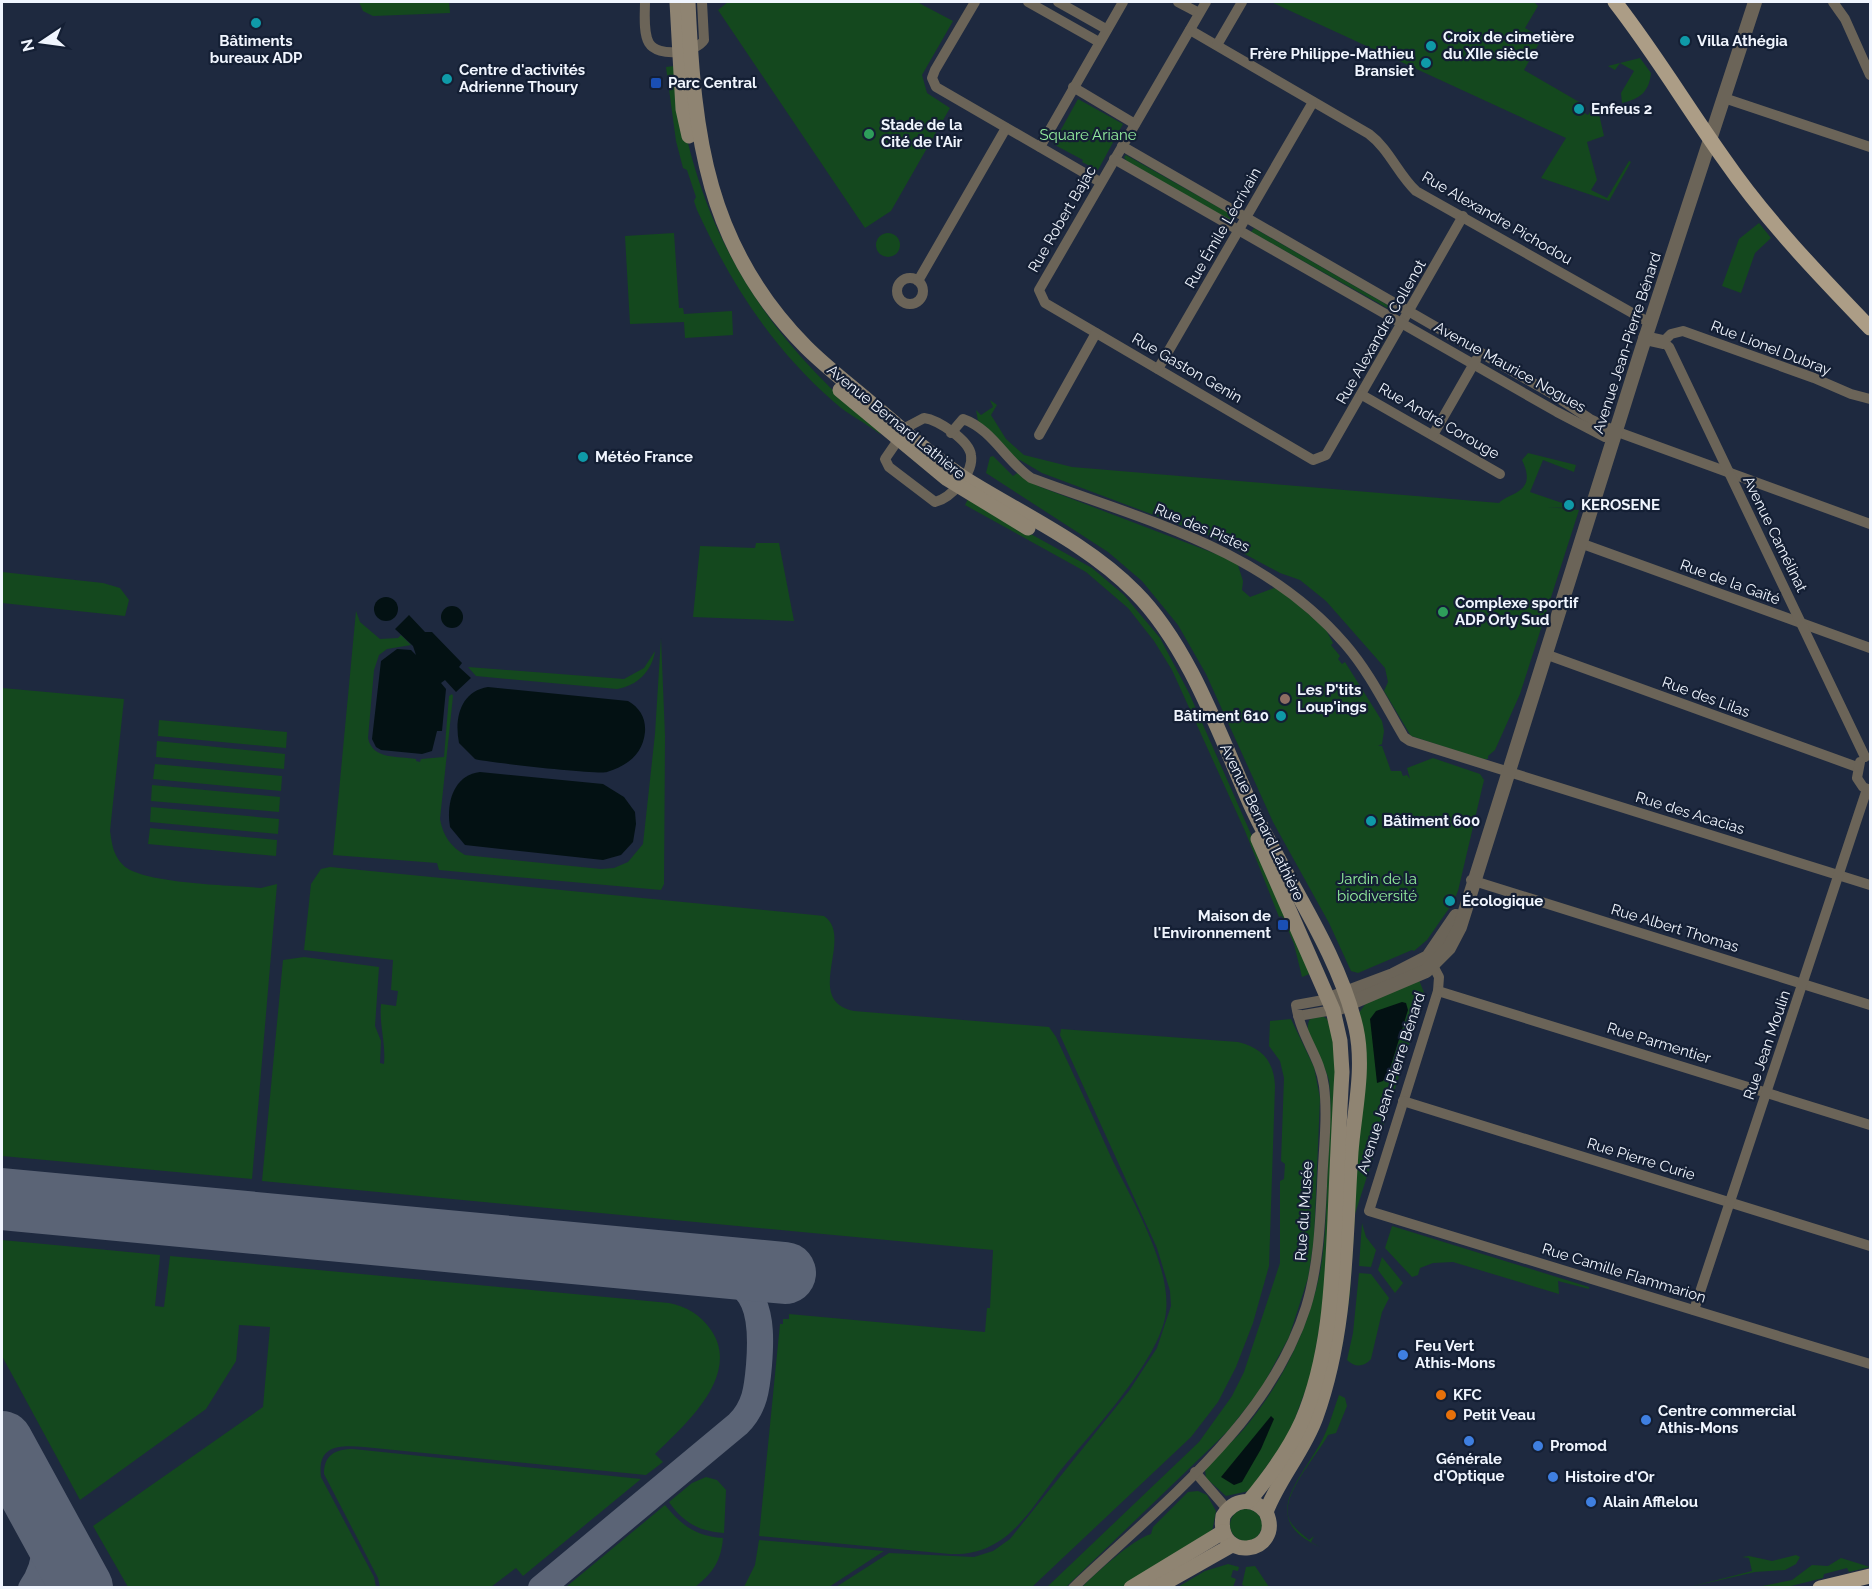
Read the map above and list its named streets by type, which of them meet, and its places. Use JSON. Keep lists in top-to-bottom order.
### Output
{
  "streets": {
    "main road": ["Avenue Bernard Lathière"],
    "street": [
      "Rue Alexandre Pichodou",
      "Rue Robert Bajac",
      "Rue Émile Lécrivain",
      "Rue Alexandre Collenot",
      "Avenue Jean-Pierre Bénard",
      "Rue Lionel Dubray",
      "Avenue Maurice Nogues",
      "Rue Gaston Genin",
      "Rue André Corouge",
      "Rue des Pistes",
      "Avenue Camélinat",
      "Rue de la Gaîté",
      "Rue des Lilas",
      "Rue des Acacias",
      "Rue Albert Thomas",
      "Rue Parmentier",
      "Rue Jean Moulin",
      "Rue Pierre Curie",
      "Rue du Musée",
      "Rue Camille Flammarion"
    ]
  },
  "crossings": [
    ["Rue Alexandre Pichodou", "Rue Robert Bajac"],
    ["Rue Alexandre Pichodou", "Rue Émile Lécrivain"],
    ["Rue Alexandre Pichodou", "Rue Alexandre Collenot"],
    ["Rue Alexandre Pichodou", "Avenue Jean-Pierre Bénard"],
    ["Rue Robert Bajac", "Avenue Maurice Nogues"],
    ["Rue Robert Bajac", "Rue Gaston Genin"],
    ["Rue Émile Lécrivain", "Avenue Maurice Nogues"],
    ["Rue Émile Lécrivain", "Rue Gaston Genin"],
    ["Rue Alexandre Collenot", "Avenue Maurice Nogues"],
    ["Rue Alexandre Collenot", "Rue Gaston Genin"],
    ["Rue Alexandre Collenot", "Rue André Corouge"],
    ["Avenue Jean-Pierre Bénard", "Avenue Maurice Nogues"],
    ["Avenue Jean-Pierre Bénard", "Avenue Bernard Lathière"],
    ["Avenue Jean-Pierre Bénard", "Rue des Pistes"],
    ["Avenue Jean-Pierre Bénard", "Rue de la Gaîté"],
    ["Avenue Jean-Pierre Bénard", "Rue des Lilas"],
    ["Avenue Jean-Pierre Bénard", "Rue des Acacias"],
    ["Avenue Jean-Pierre Bénard", "Rue Albert Thomas"],
    ["Avenue Jean-Pierre Bénard", "Rue Parmentier"],
    ["Avenue Jean-Pierre Bénard", "Rue Pierre Curie"],
    ["Avenue Jean-Pierre Bénard", "Rue du Musée"],
    ["Avenue Jean-Pierre Bénard", "Rue Camille Flammarion"],
    ["Rue Lionel Dubray", "Avenue Camélinat"],
    ["Avenue Bernard Lathière", "Rue du Musée"],
    ["Rue des Pistes", "Rue des Acacias"],
    ["Avenue Camélinat", "Rue de la Gaîté"],
    ["Rue des Acacias", "Rue Jean Moulin"],
    ["Rue Albert Thomas", "Rue Jean Moulin"],
    ["Rue Parmentier", "Rue Jean Moulin"],
    ["Rue Jean Moulin", "Rue Pierre Curie"],
    ["Rue Jean Moulin", "Rue Camille Flammarion"]
  ],
  "parks": ["Square Ariane", "Jardin de la biodiversité"],
  "places": {
    "other": [
      "Bâtiments bureaux ADP",
      "Villa Athégia",
      "Croix de cimetière du XIIe siècle",
      "Frère Philippe-Mathieu Bransiet",
      "Centre d'activités Adrienne Thoury",
      "Enfeus 2",
      "Stade de la Cité de l'Air",
      "Météo France",
      "KEROSENE",
      "Complexe sportif ADP Orly Sud",
      "Les P'tits Loup'ings",
      "Bâtiment 610",
      "Bâtiment 600",
      "Écologique",
      "Feu Vert Athis-Mons",
      "KFC",
      "Petit Veau",
      "Centre commercial Athis-Mons",
      "Générale d'Optique",
      "Promod",
      "Histoire d'Or",
      "Alain Afflelou"
    ],
    "transit": ["Parc Central", "Maison de l'Environnement"]
  },
  "north": "left"
}
